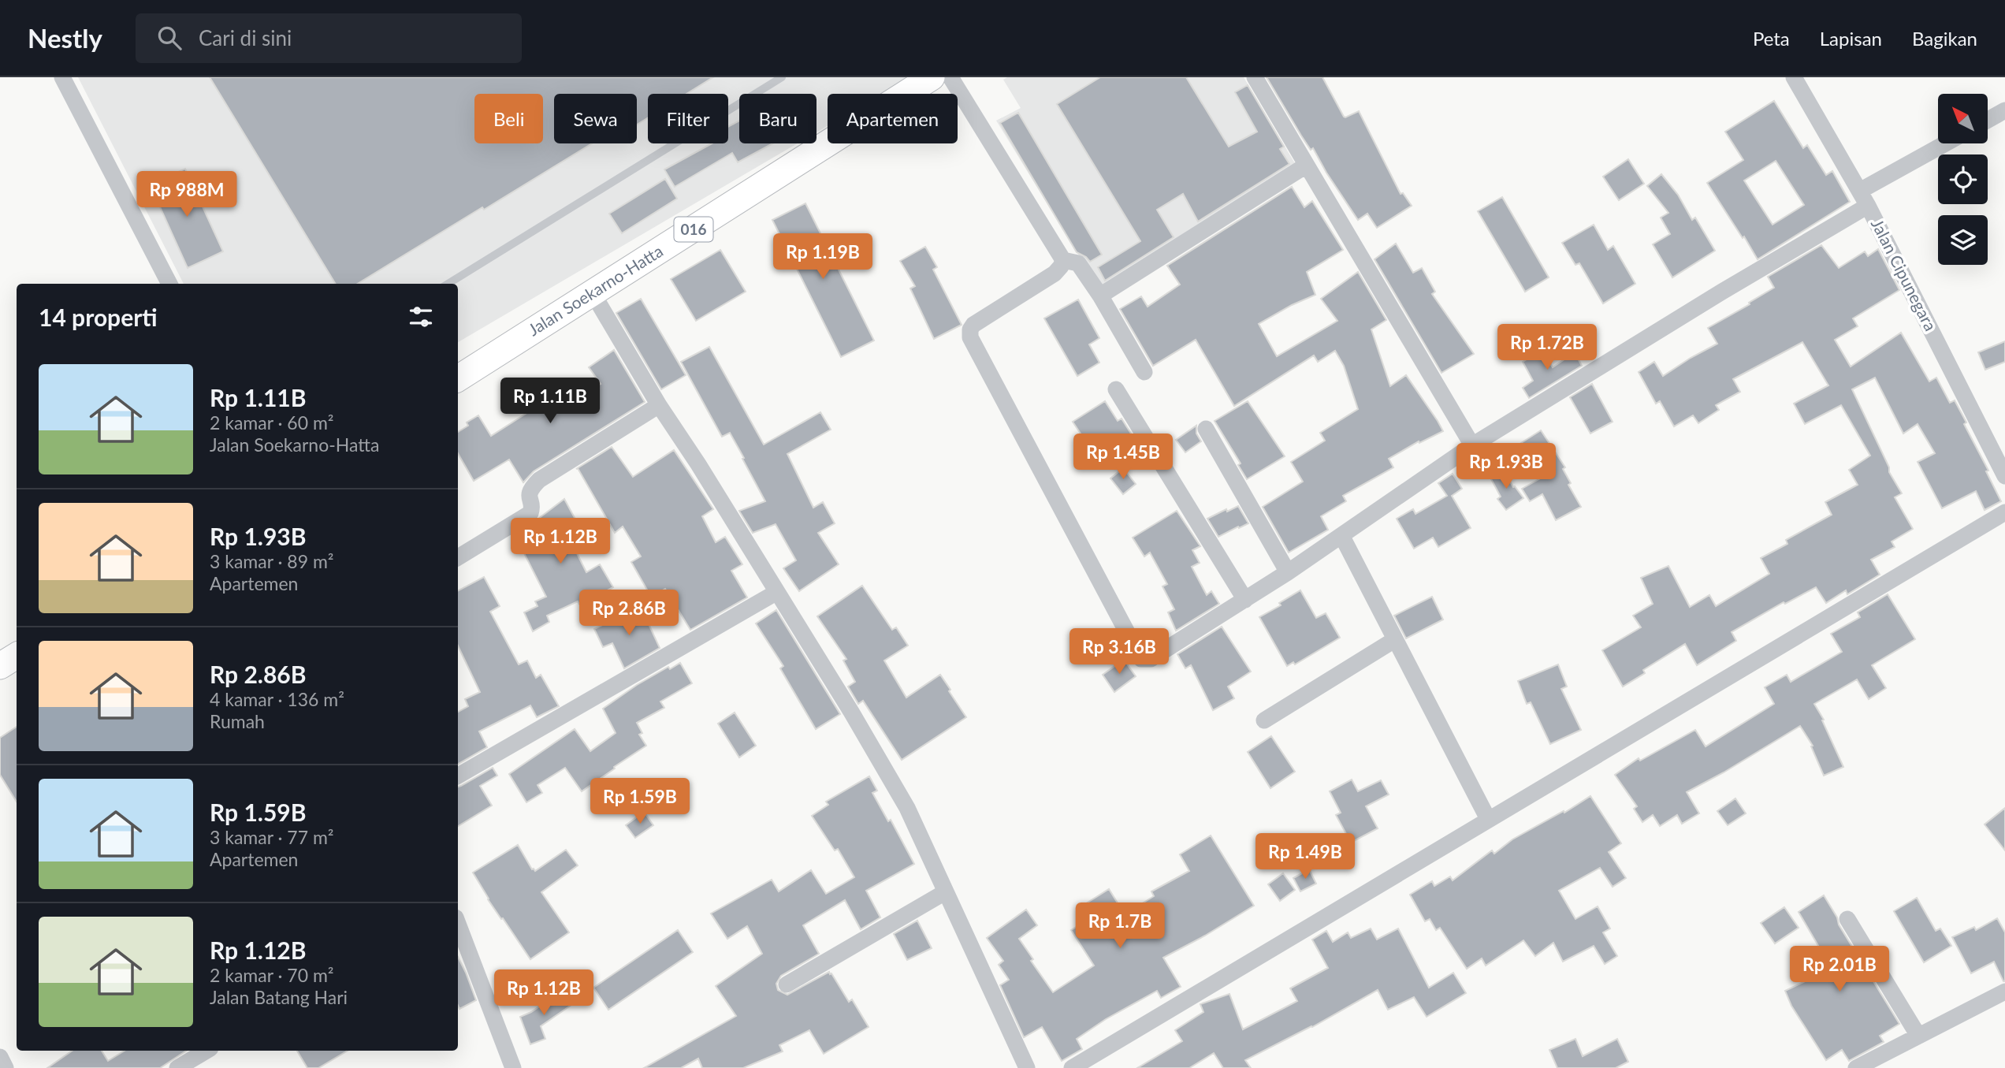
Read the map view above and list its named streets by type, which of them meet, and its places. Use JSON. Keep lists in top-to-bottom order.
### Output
{
  "streets": {
    "main road": ["016", "Jalan Soekarno-Hatta"],
    "street": ["Jalan Cipunegara"]
  },
  "north": "top left",
  "page": {
    "header": "Nestly",
    "search": "Cari di sini",
    "nav": ["Peta", "Lapisan", "Bagikan"],
    "chip": [
      "Beli",
      "Sewa",
      "Filter",
      "Baru",
      "Apartemen"
    ],
    "price": [
      "Rp 988M",
      "Rp 1.19B",
      "Rp 1.72B",
      "Rp 1.11B",
      "Rp 1.45B",
      "Rp 1.93B",
      "Rp 1.12B",
      "Rp 2.86B",
      "Rp 3.16B",
      "Rp 1.59B",
      "Rp 1.49B",
      "Rp 1.7B",
      "Rp 2.01B",
      "Rp 1.12B"
    ],
    "heading": "14 properti",
    "list": [
      {
        "name": "Rp 1.11B",
        "note": "2 kamar · 60 m² · Jalan Soekarno-Hatta"
      },
      {
        "name": "Rp 1.93B",
        "note": "3 kamar · 89 m² · Apartemen"
      },
      {
        "name": "Rp 2.86B",
        "note": "4 kamar · 136 m² · Rumah"
      },
      {
        "name": "Rp 1.59B",
        "note": "3 kamar · 77 m² · Apartemen"
      },
      {
        "name": "Rp 1.12B",
        "note": "2 kamar · 70 m² · Jalan Batang Hari"
      }
    ]
  }
}
